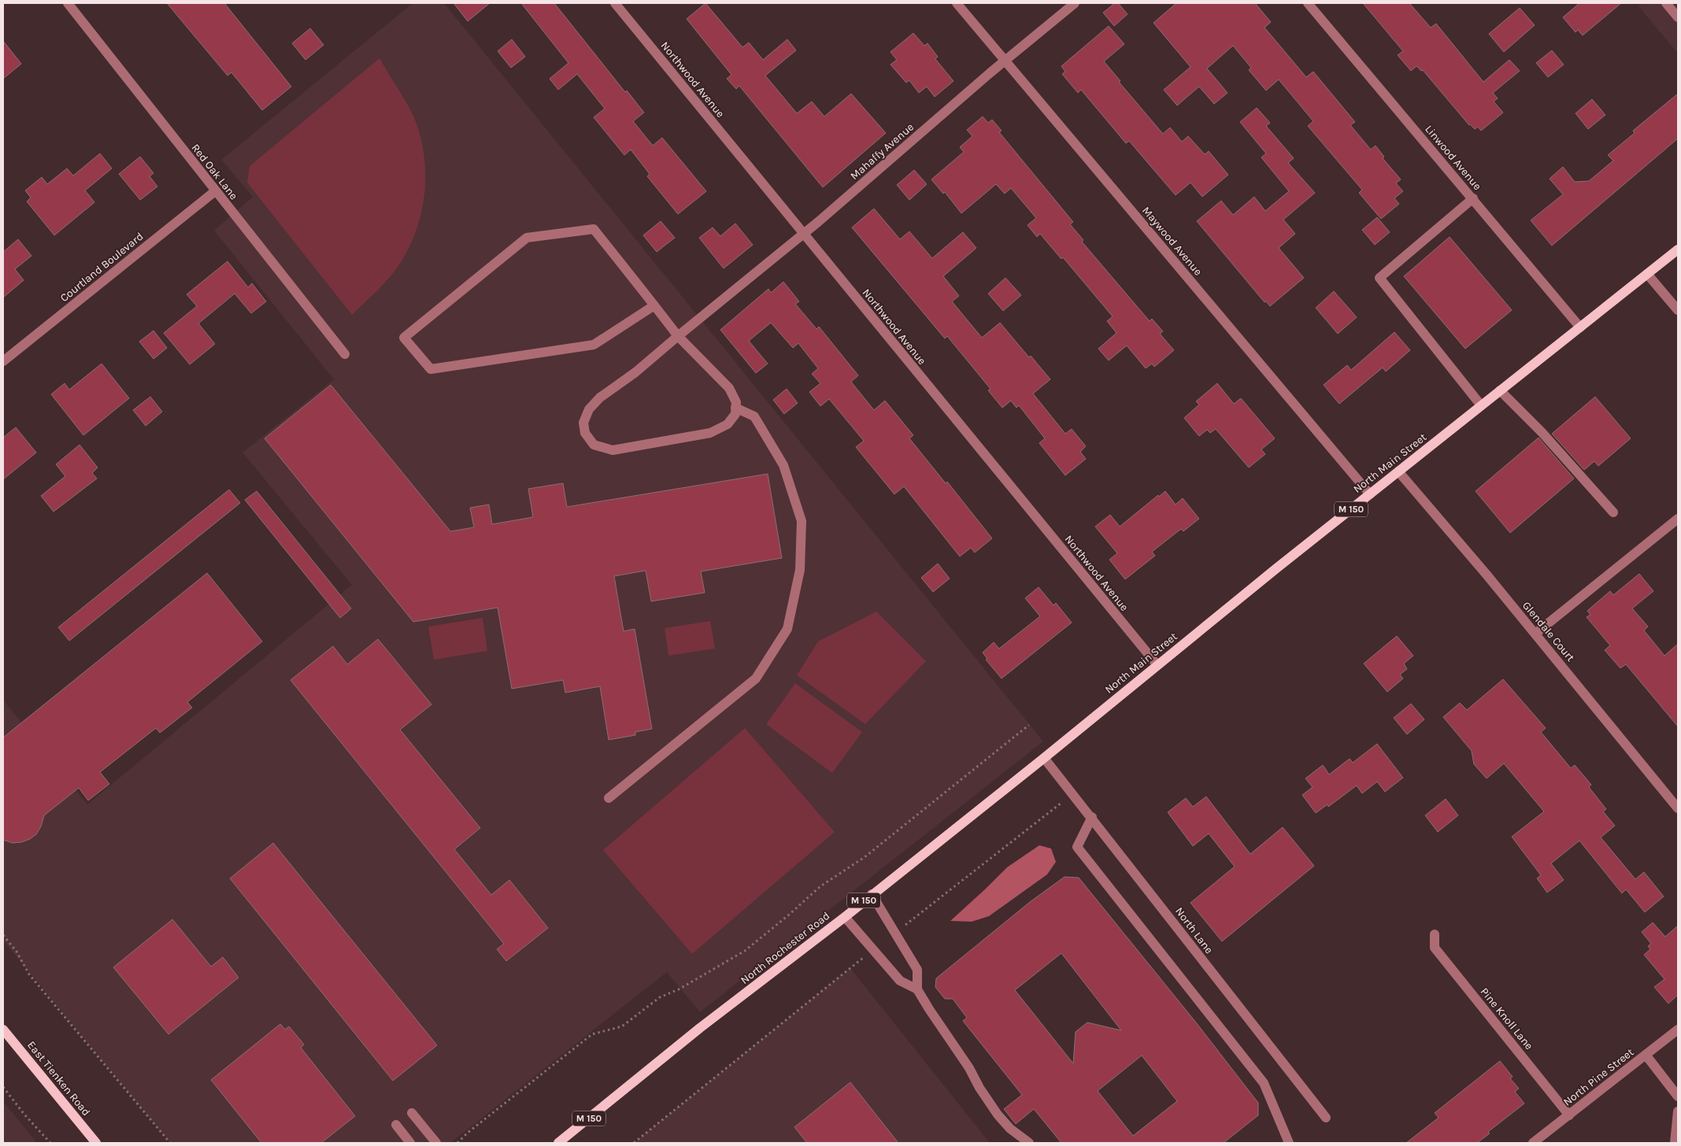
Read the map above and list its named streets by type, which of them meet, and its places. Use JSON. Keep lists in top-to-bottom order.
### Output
{
  "streets": {
    "main road": [
      "North Main Street",
      "M 150",
      "North Rochester Road",
      "East Tienken Road"
    ],
    "street": [
      "Northwood Avenue",
      "Mahaffy Avenue",
      "Linwood Avenue",
      "Red Oak Lane",
      "Maywood Avenue",
      "Courtland Boulevard",
      "Glendale Court",
      "North Lane",
      "Pine Knoll Lane",
      "North Pine Street"
    ]
  },
  "crossings": [
    ["Northwood Avenue", "Mahaffy Avenue"],
    ["Northwood Avenue", "North Main Street"],
    ["Mahaffy Avenue", "Maywood Avenue"],
    ["Linwood Avenue", "North Main Street"],
    ["Red Oak Lane", "Courtland Boulevard"],
    ["Maywood Avenue", "North Main Street"],
    ["North Main Street", "Glendale Court"],
    ["North Main Street", "North Lane"],
    ["North Main Street", "North Rochester Road"],
    ["Pine Knoll Lane", "North Pine Street"]
  ]
}
